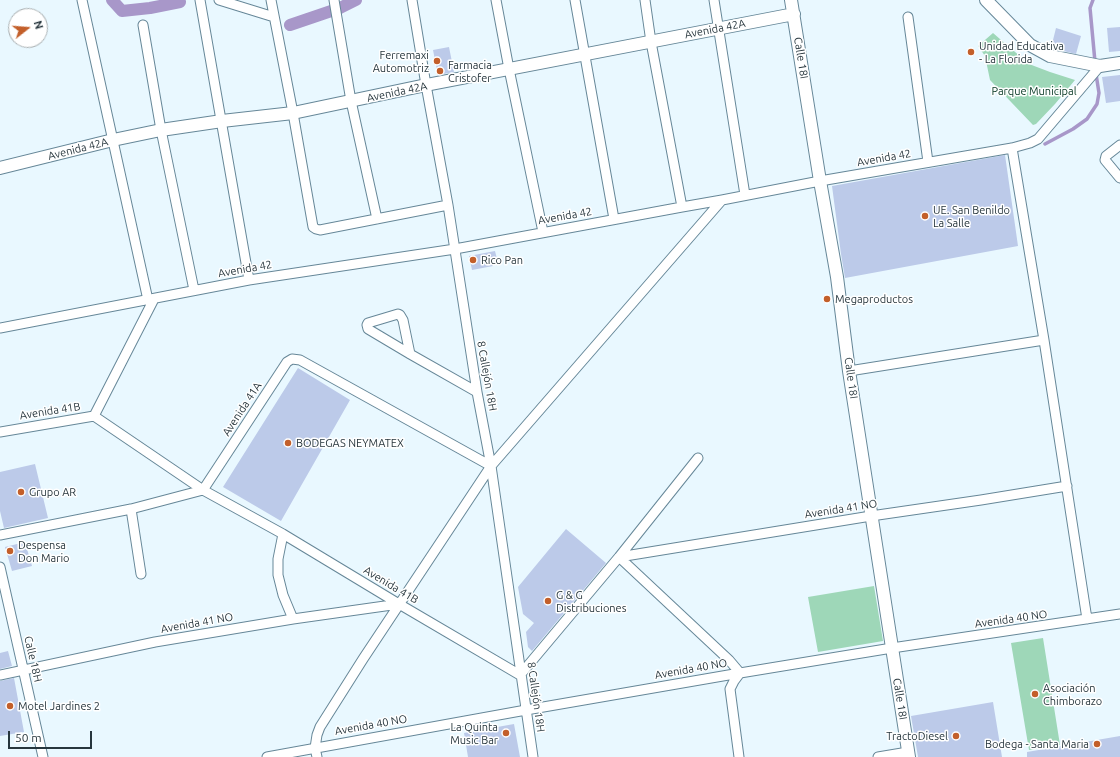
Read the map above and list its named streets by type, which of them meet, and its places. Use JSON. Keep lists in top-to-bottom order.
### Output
{
  "streets": {
    "street": [
      "Avenida 42A",
      "Calle 18I",
      "Avenida 42",
      "8 Callejón 18H",
      "Avenida 41A",
      "Avenida 41B",
      "Avenida 41 NO",
      "Avenida 40 NO",
      "Calle 18H"
    ]
  },
  "crossings": [
    ["Avenida 42A", "Calle 18I"],
    ["Avenida 42A", "8 Callejón 18H"],
    ["Calle 18I", "Avenida 42"],
    ["Calle 18I", "Avenida 41 NO"],
    ["Calle 18I", "Avenida 40 NO"],
    ["Avenida 42", "8 Callejón 18H"],
    ["8 Callejón 18H", "Avenida 41A"],
    ["8 Callejón 18H", "Avenida 41B"],
    ["8 Callejón 18H", "Avenida 40 NO"],
    ["Avenida 41A", "Avenida 41B"],
    ["Avenida 41B", "Avenida 41 NO"],
    ["Avenida 41 NO", "Calle 18H"]
  ],
  "parks": ["Parque Municipal"],
  "places": [
    "Unidad Educativa - La Florida",
    "Ferremaxi Automotriz",
    "Farmacia Cristofer",
    "UE. San Benildo La Salle",
    "Rico Pan",
    "Megaproductos",
    "BODEGAS NEYMATEX",
    "Grupo AR",
    "Despensa Don Mario",
    "G & G Distribuciones",
    "Asociación Chimborazo",
    "Motel Jardines 2",
    "La Quinta Music Bar",
    "TractoDiesel",
    "Bodega - Santa Maria"
  ],
  "scale_bar": "50 m",
  "north": "right"
}
